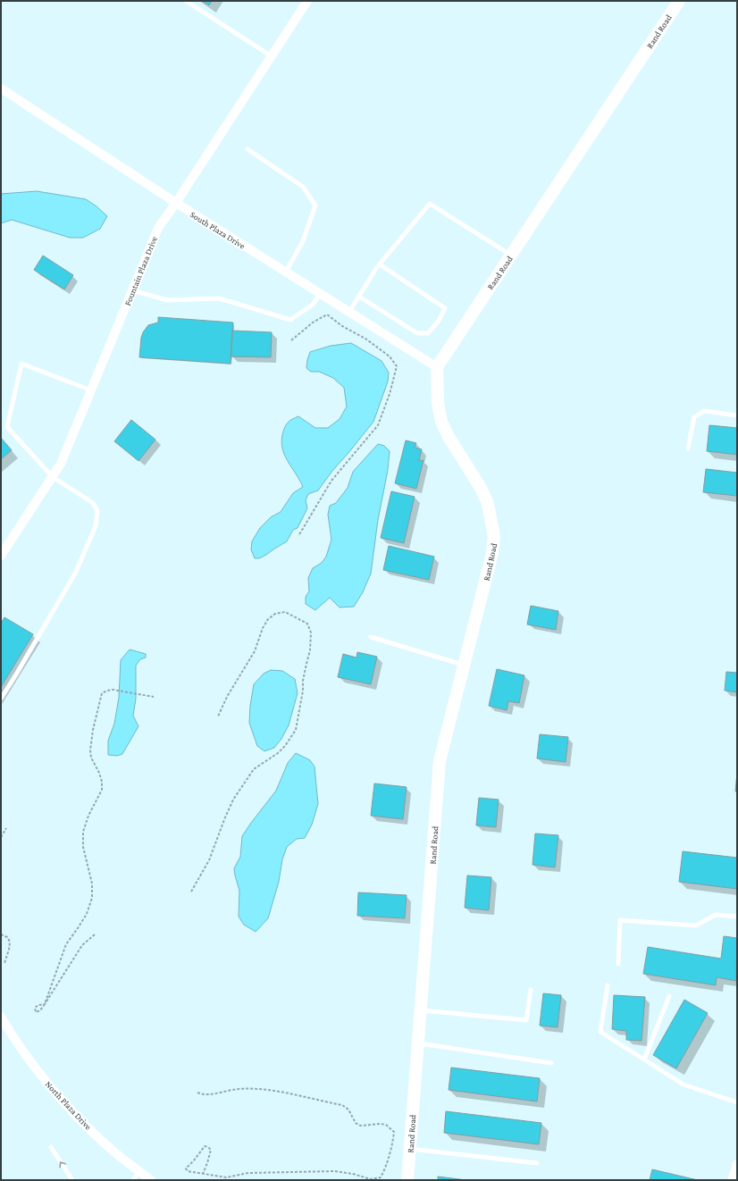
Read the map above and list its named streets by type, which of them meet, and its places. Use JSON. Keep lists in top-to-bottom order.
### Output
{
  "streets": {
    "street": [
      "Rand Road",
      "South Plaza Drive",
      "Fountain Plaza Drive",
      "North Plaza Drive"
    ]
  },
  "crossings": [
    ["Rand Road", "South Plaza Drive"],
    ["South Plaza Drive", "Fountain Plaza Drive"]
  ]
}
